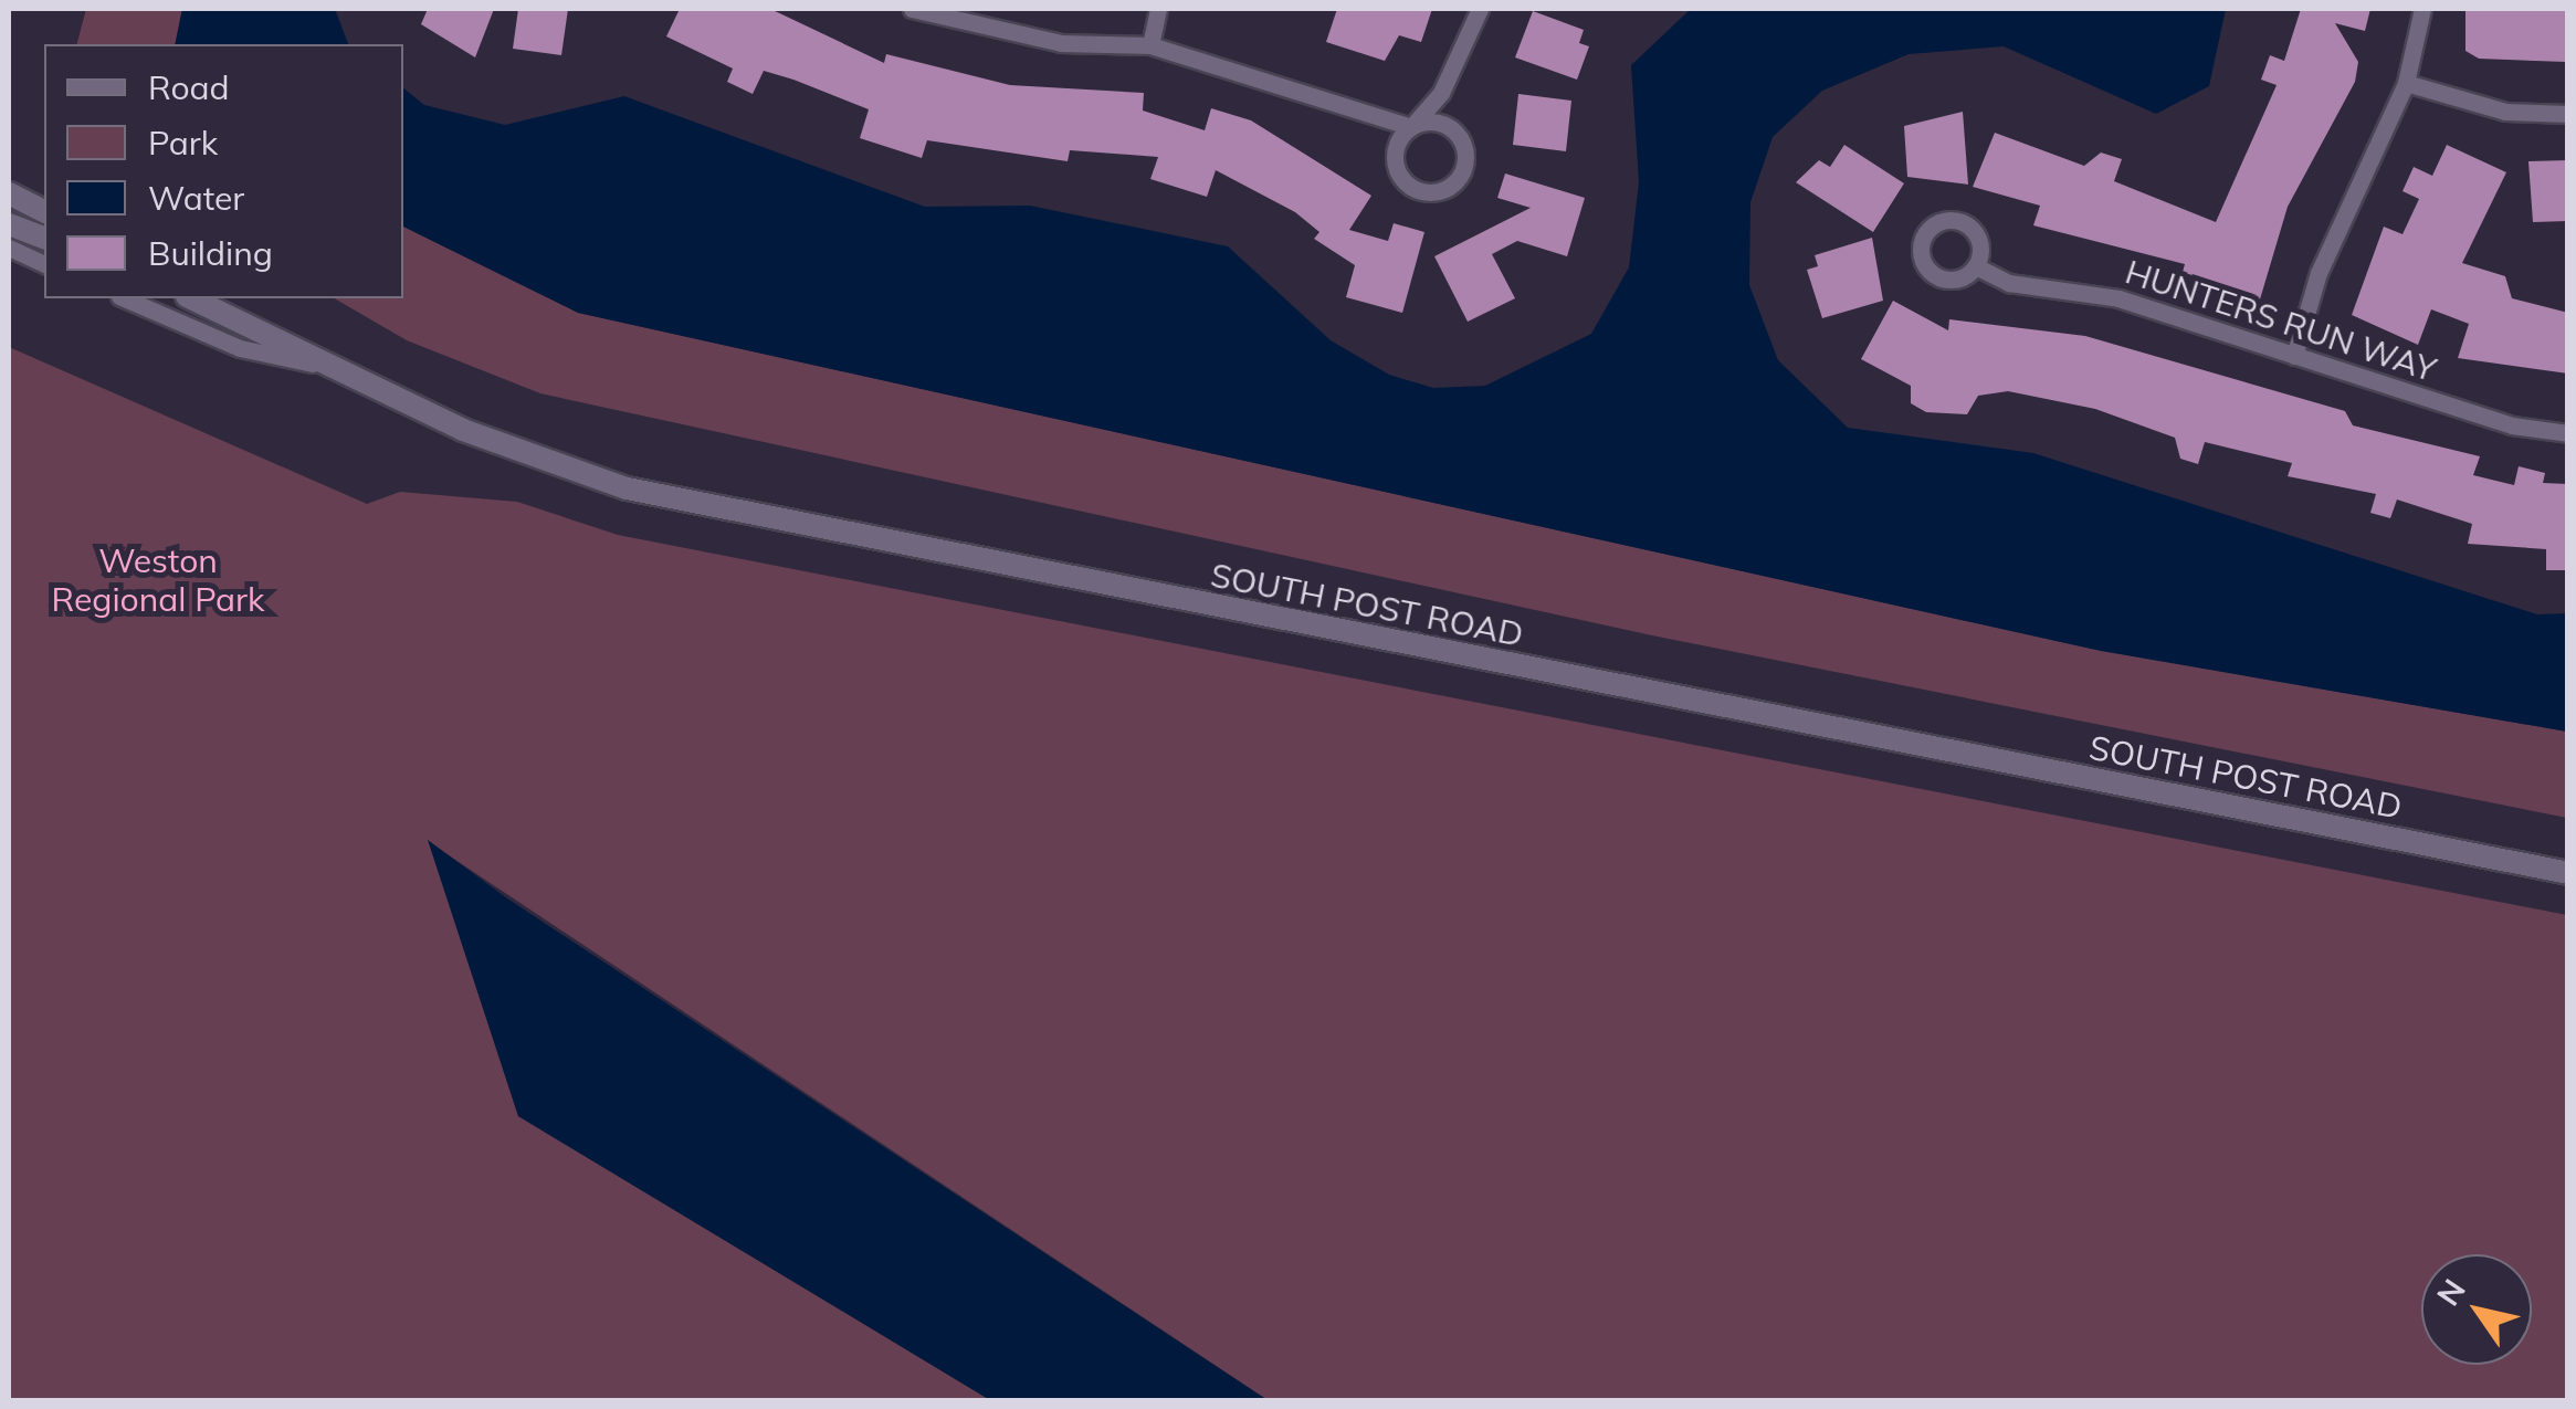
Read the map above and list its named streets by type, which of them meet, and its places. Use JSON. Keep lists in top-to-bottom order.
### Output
{
  "streets": {
    "street": ["HUNTERS RUN WAY", "SOUTH POST ROAD"]
  },
  "parks": ["Weston Regional Park"],
  "legend": [
    "Road",
    "Park",
    "Water",
    "Building"
  ],
  "north": "top left"
}
